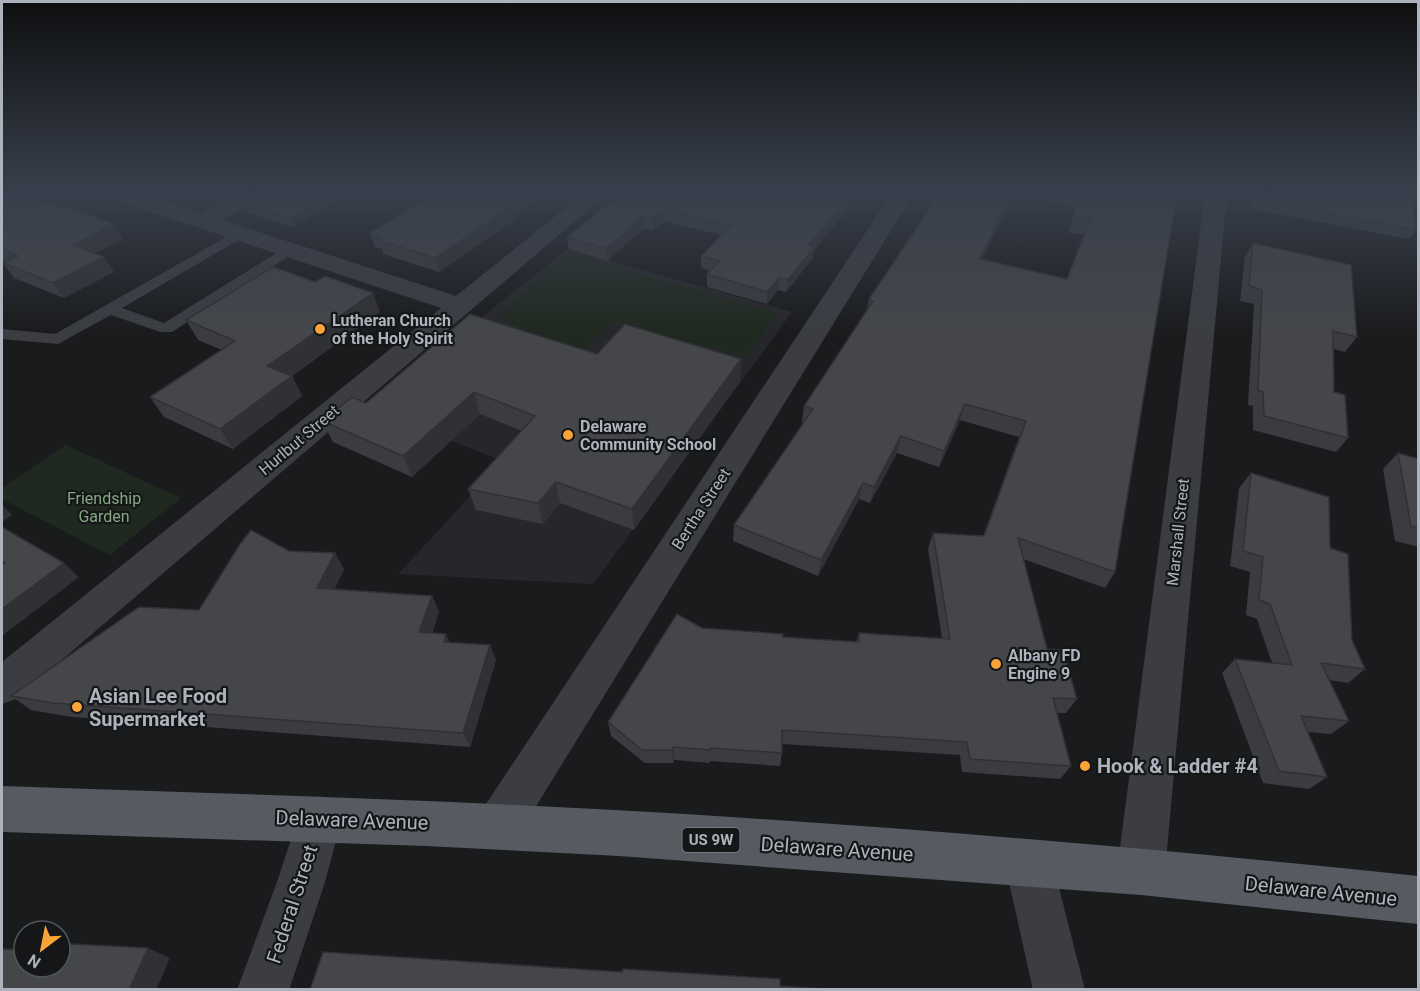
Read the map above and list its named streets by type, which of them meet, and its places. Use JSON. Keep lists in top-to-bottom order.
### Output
{
  "streets": {
    "main road": ["Delaware Avenue", "US 9W"],
    "street": [
      "Hurlbut Street",
      "Bertha Street",
      "Marshall Street",
      "Federal Street"
    ]
  },
  "crossings": [
    ["Bertha Street", "Delaware Avenue"],
    ["Marshall Street", "Delaware Avenue"],
    ["Delaware Avenue", "Federal Street"]
  ],
  "parks": ["Friendship Garden"],
  "places": [
    "Lutheran Church of the Holy Spirit",
    "Delaware Community School",
    "Albany FD Engine 9",
    "Asian Lee Food Supermarket",
    "Hook & Ladder #4"
  ],
  "north": "bottom left"
}
